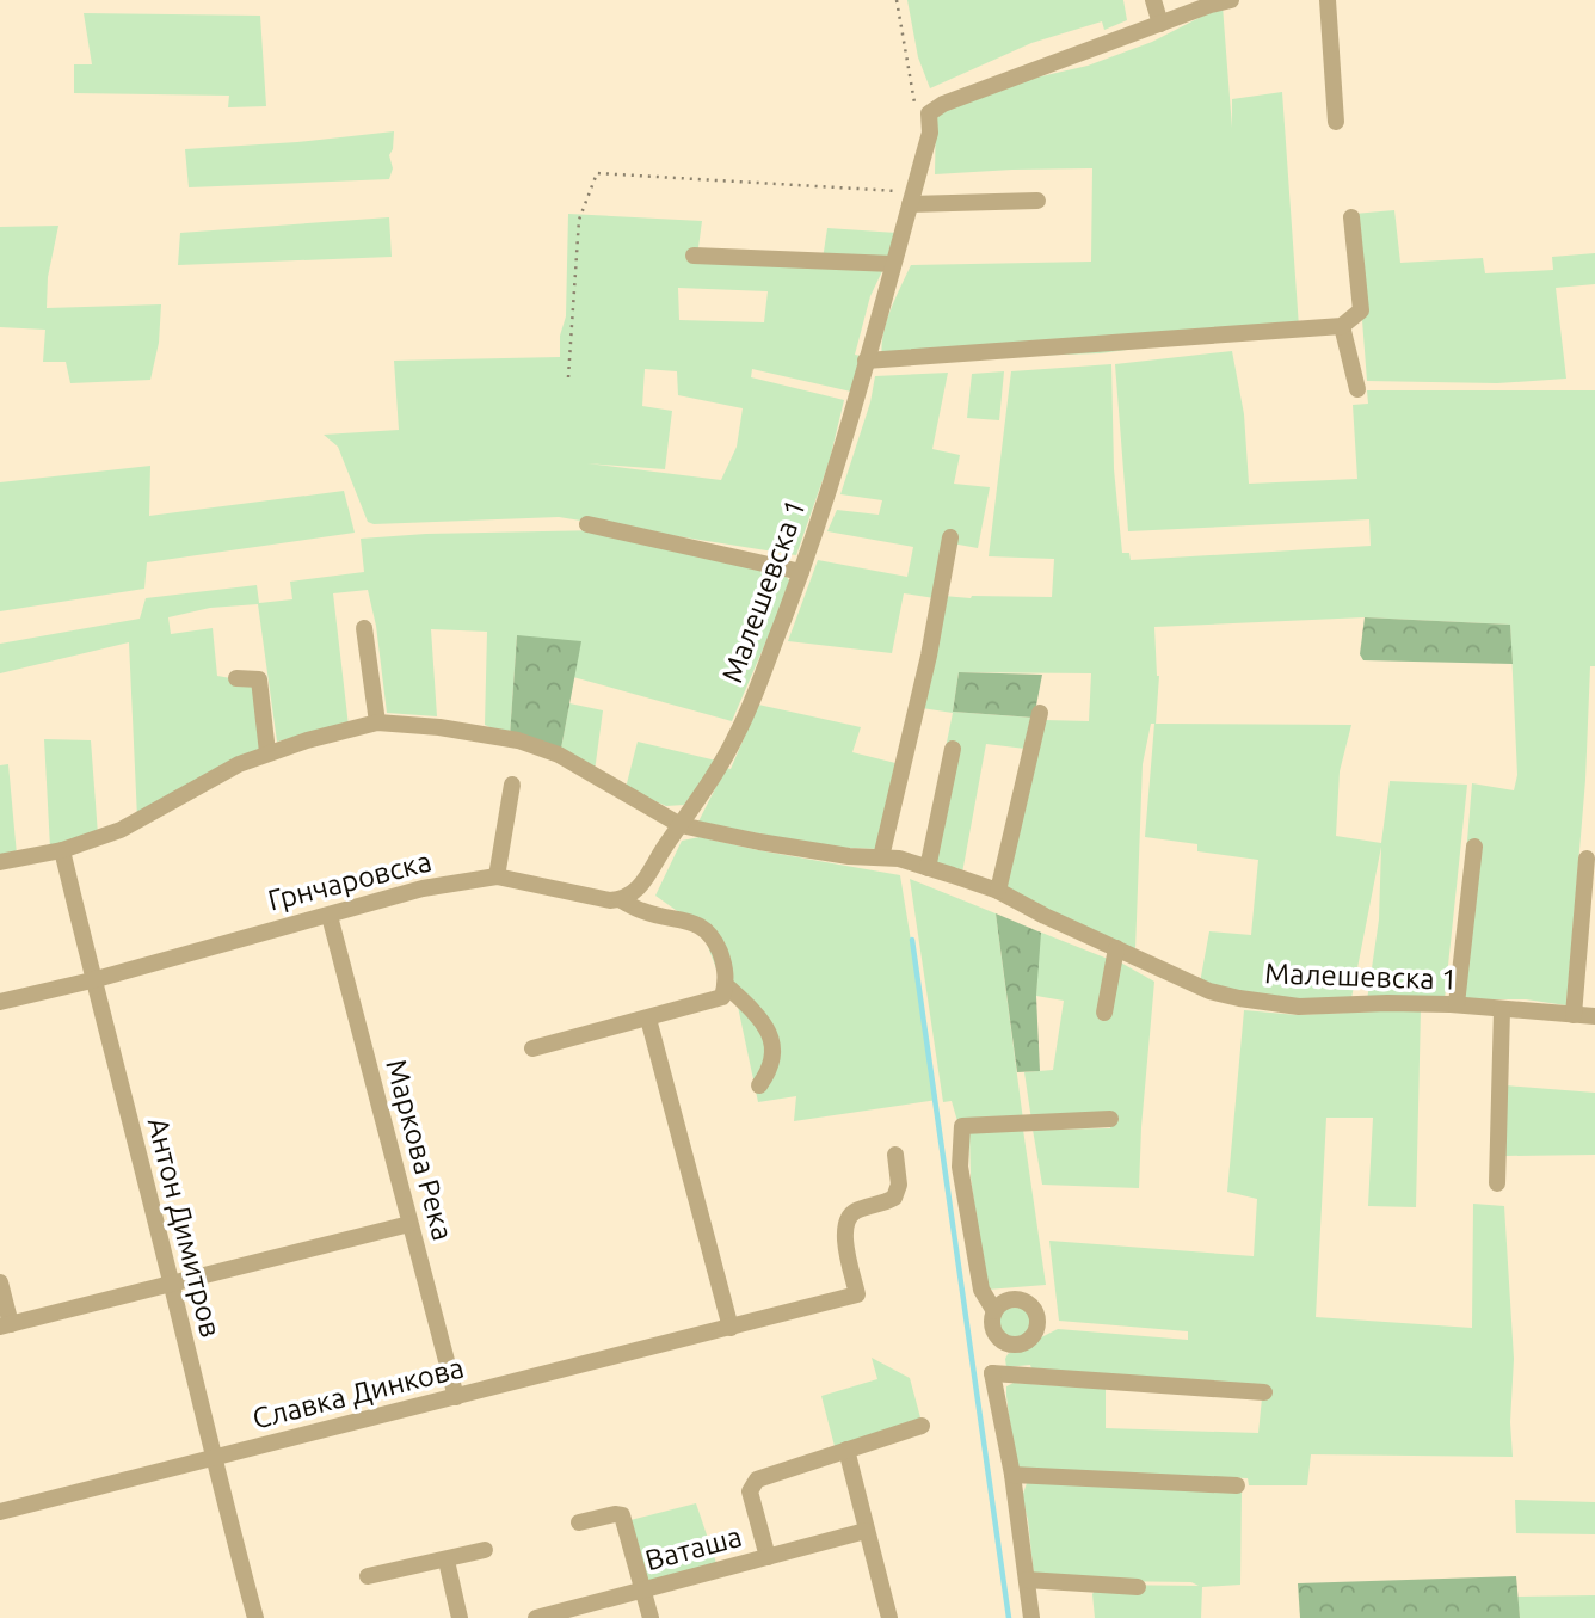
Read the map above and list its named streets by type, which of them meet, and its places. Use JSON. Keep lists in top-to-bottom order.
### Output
{
  "streets": {
    "street": [
      "Малешевска 1",
      "Грнчаровска",
      "Маркова Река",
      "Антон Димитров",
      "Славка Динкова",
      "Ваташа"
    ]
  },
  "crossings": [
    ["Малешевска 1", "Антон Димитров"],
    ["Грнчаровска", "Маркова Река"],
    ["Грнчаровска", "Антон Димитров"],
    ["Маркова Река", "Славка Динкова"],
    ["Антон Димитров", "Славка Динкова"]
  ]
}
